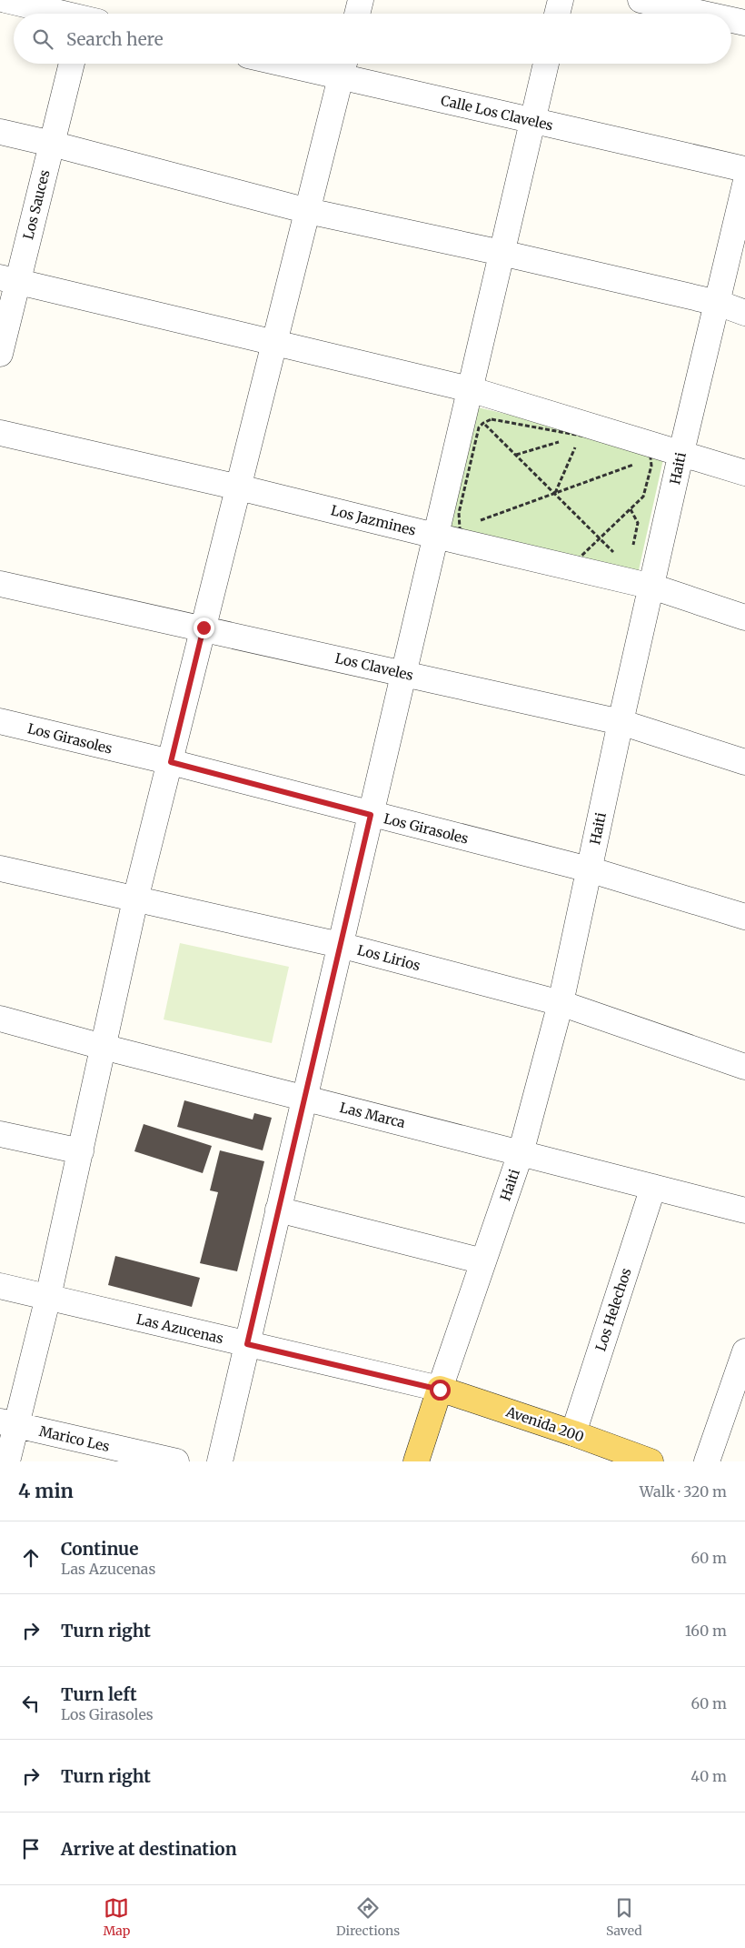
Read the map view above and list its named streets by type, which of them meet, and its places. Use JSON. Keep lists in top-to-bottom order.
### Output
{
  "streets": {
    "main road": ["Haiti", "Avenida 200"],
    "street": [
      "Calle Los Claveles",
      "Los Sauces",
      "Los Jazmines",
      "Los Claveles",
      "Los Girasoles",
      "Los Lirios",
      "Las Marca",
      "Los Helechos",
      "Las Azucenas",
      "Marico Les"
    ]
  },
  "crossings": [
    ["Haiti", "Los Jazmines"],
    ["Haiti", "Los Claveles"],
    ["Haiti", "Los Girasoles"],
    ["Haiti", "Los Lirios"],
    ["Haiti", "Las Marca"],
    ["Haiti", "Las Azucenas"],
    ["Haiti", "Avenida 200"],
    ["Las Marca", "Los Helechos"],
    ["Los Helechos", "Avenida 200"],
    ["Las Azucenas", "Avenida 200"]
  ],
  "page": {
    "search": "Search here",
    "heading": ["4 min", "Walk · 320 m"],
    "list": [
      ["Continue", "Las Azucenas", "60 m"],
      ["Turn right", "160 m"],
      ["Turn left", "Los Girasoles", "60 m"],
      ["Turn right", "40 m"],
      "Arrive at destination"
    ],
    "nav": ["Map", "Directions", "Saved"]
  }
}
